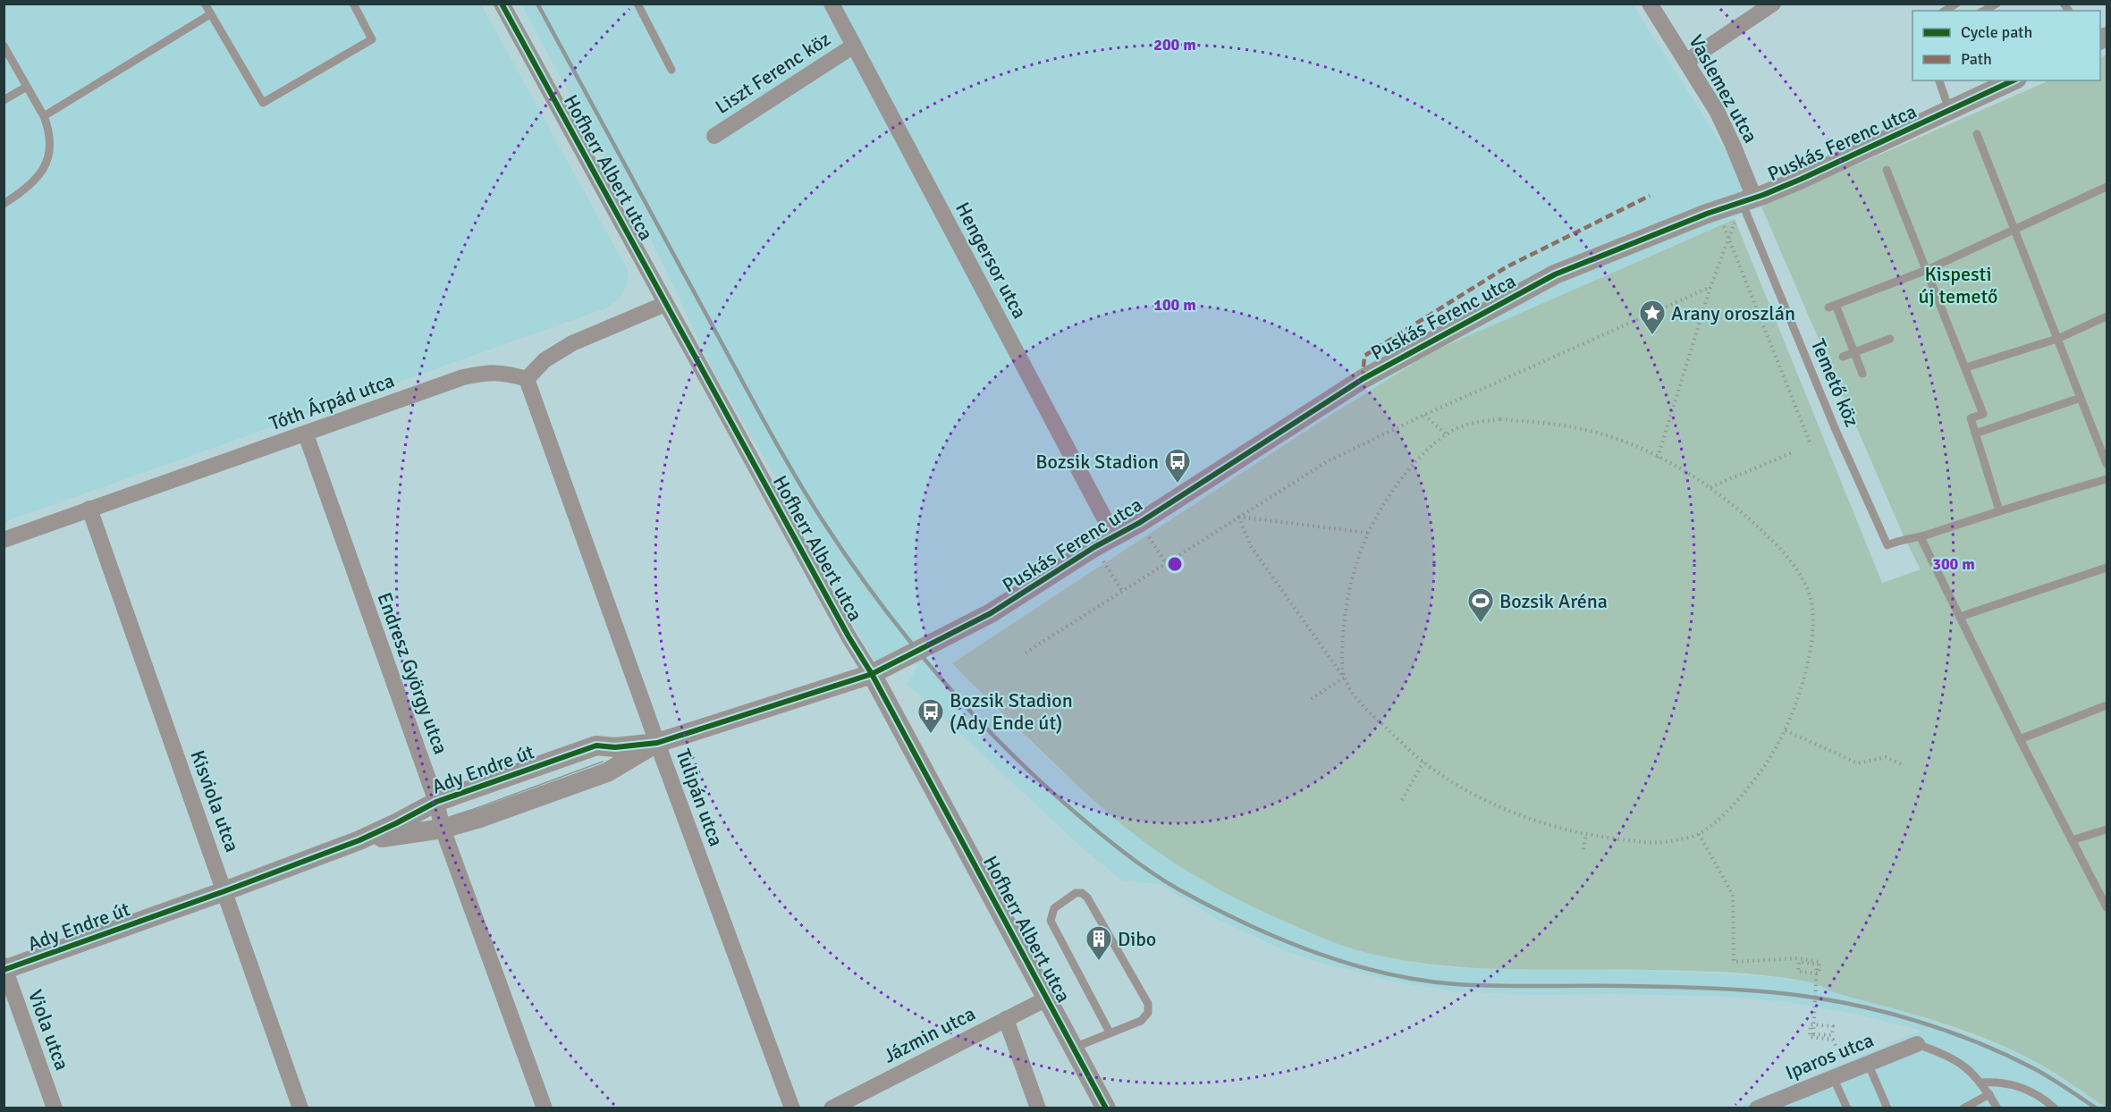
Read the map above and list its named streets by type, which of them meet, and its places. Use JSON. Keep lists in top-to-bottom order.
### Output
{
  "streets": {
    "street": [
      "Liszt Ferenc köz",
      "Vaslemez utca",
      "Puskás Ferenc utca",
      "Hofherr Albert utca",
      "Hengersor utca",
      "Tóth Árpád utca",
      "Endresz György utca",
      "Ady Endre út",
      "Tulipán utca",
      "Kisviola utca",
      "Viola utca",
      "Jázmin utca",
      "Iparos utca"
    ],
    "lane": ["Temető köz"]
  },
  "crossings": [
    ["Liszt Ferenc köz", "Hengersor utca"],
    ["Vaslemez utca", "Puskás Ferenc utca"],
    ["Vaslemez utca", "Temető köz"],
    ["Puskás Ferenc utca", "Hengersor utca"],
    ["Puskás Ferenc utca", "Temető köz"],
    ["Puskás Ferenc utca", "Ady Endre út"],
    ["Hofherr Albert utca", "Ady Endre út"],
    ["Hofherr Albert utca", "Jázmin utca"],
    ["Tóth Árpád utca", "Endresz György utca"],
    ["Tóth Árpád utca", "Tulipán utca"],
    ["Tóth Árpád utca", "Kisviola utca"],
    ["Endresz György utca", "Ady Endre út"],
    ["Ady Endre út", "Tulipán utca"],
    ["Ady Endre út", "Kisviola utca"],
    ["Ady Endre út", "Viola utca"]
  ],
  "parks": ["Kispesti új temető"],
  "places": {
    "place": ["Arany oroszlán"],
    "bus stop": ["Bozsik Stadion", "Bozsik Stadion (Ady Ende út)"],
    "sports": ["Bozsik Aréna"],
    "building": ["Dibo"]
  },
  "legend": ["Cycle path", "Path"],
  "rings": ["200 m", "100 m", "300 m"]
}
